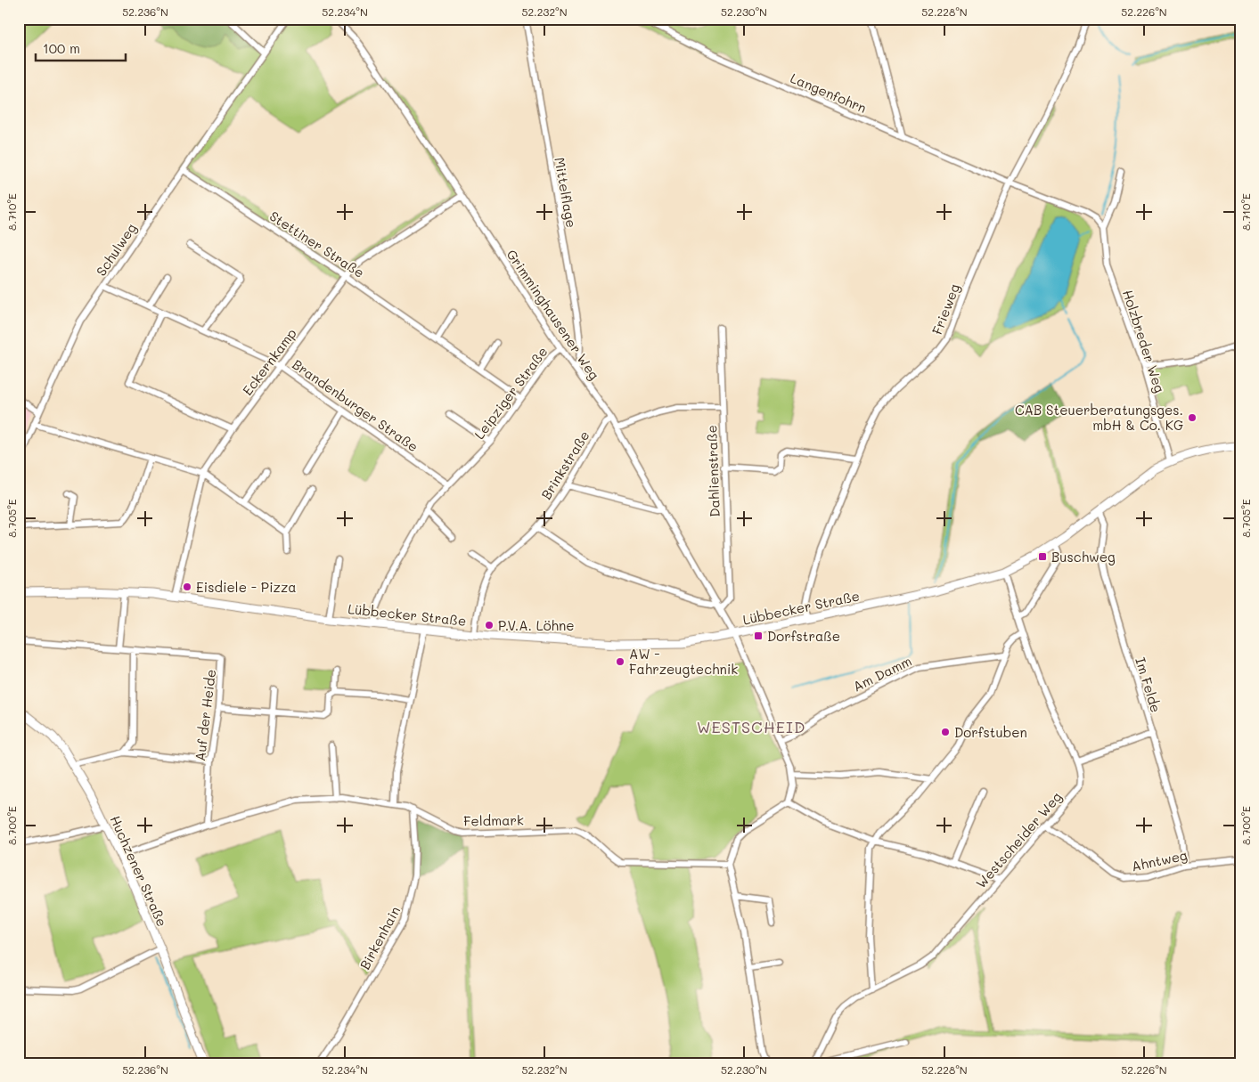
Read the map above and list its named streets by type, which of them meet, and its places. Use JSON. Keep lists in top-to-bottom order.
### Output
{
  "streets": {
    "main road": ["Lübbecker Straße", "Huchzener Straße"],
    "street": [
      "Langenfohrn",
      "Mittelflage",
      "Stettiner Straße",
      "Schulweg",
      "Frieweg",
      "Grimminghausener Weg",
      "Holzbreder Weg",
      "Eckernkamp",
      "Leipziger Straße",
      "Brandenburger Straße",
      "Brinkstraße",
      "Dahlienstraße",
      "Am Damm",
      "Im Felde",
      "Auf der Heide",
      "Feldmark",
      "Westscheider Weg",
      "Ahntweg",
      "Birkenhain"
    ]
  },
  "crossings": [
    ["Langenfohrn", "Frieweg"],
    ["Mittelflage", "Grimminghausener Weg"],
    ["Stettiner Straße", "Schulweg"],
    ["Stettiner Straße", "Eckernkamp"],
    ["Stettiner Straße", "Leipziger Straße"],
    ["Schulweg", "Brandenburger Straße"],
    ["Frieweg", "Lübbecker Straße"],
    ["Grimminghausener Weg", "Eckernkamp"],
    ["Grimminghausener Weg", "Leipziger Straße"],
    ["Grimminghausener Weg", "Brinkstraße"],
    ["Grimminghausener Weg", "Dahlienstraße"],
    ["Grimminghausener Weg", "Lübbecker Straße"],
    ["Holzbreder Weg", "Lübbecker Straße"],
    ["Eckernkamp", "Brandenburger Straße"],
    ["Eckernkamp", "Lübbecker Straße"],
    ["Leipziger Straße", "Brandenburger Straße"],
    ["Leipziger Straße", "Lübbecker Straße"],
    ["Brinkstraße", "Lübbecker Straße"],
    ["Lübbecker Straße", "Im Felde"],
    ["Lübbecker Straße", "Westscheider Weg"],
    ["Im Felde", "Ahntweg"],
    ["Auf der Heide", "Feldmark"],
    ["Feldmark", "Huchzener Straße"],
    ["Feldmark", "Birkenhain"],
    ["Westscheider Weg", "Ahntweg"]
  ],
  "districts": ["WESTSCHEID"],
  "places": {
    "other": [
      "CAB Steuerberatungsges. mbH & Co. KG",
      "Eisdiele - Pizza",
      "P.V.A. Löhne",
      "AW - Fahrzeugtechnik",
      "Dorfstuben"
    ],
    "transit": ["Buschweg", "Dorfstraße"]
  },
  "scale_bar": "100 m",
  "coordinates": [
    "52.236°N",
    "52.234°N",
    "52.232°N",
    "52.230°N",
    "52.228°N",
    "52.226°N",
    "8.710°E",
    "8.705°E",
    "8.700°E"
  ]
}
